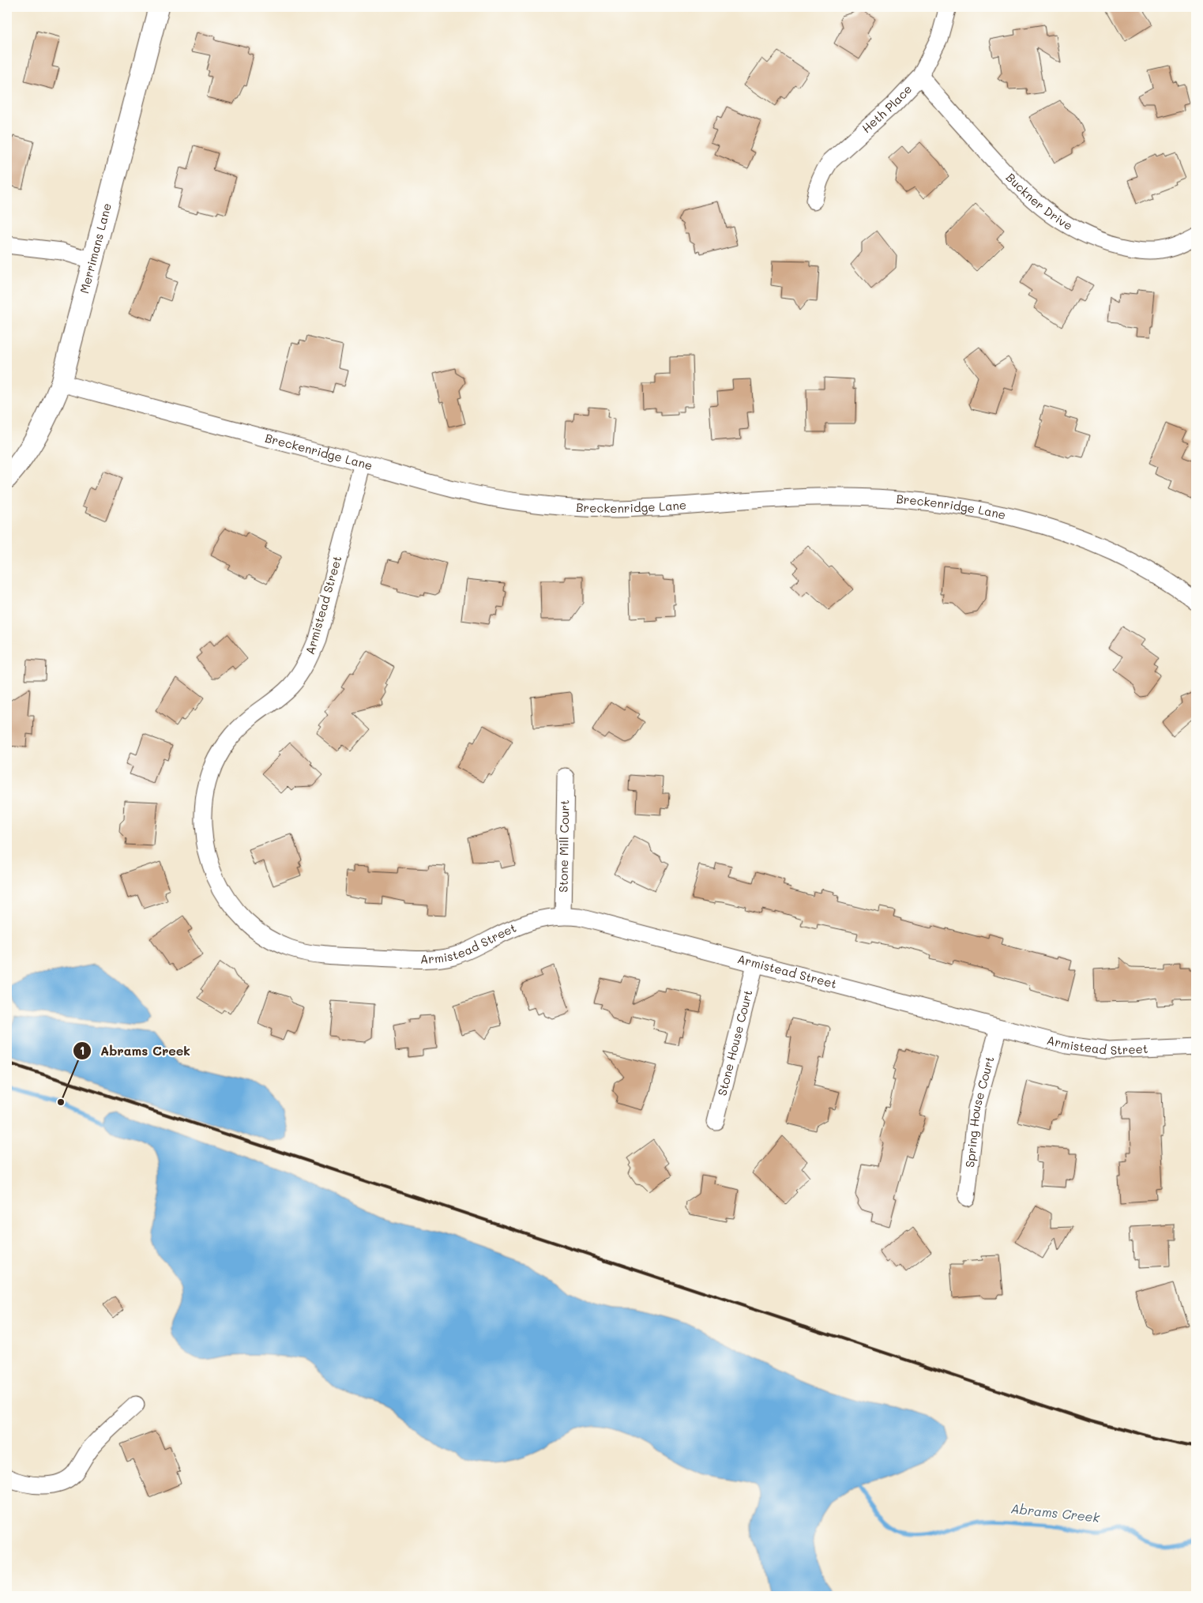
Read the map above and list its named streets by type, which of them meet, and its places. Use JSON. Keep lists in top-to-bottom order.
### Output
{
  "streets": {
    "main road": ["Merrimans Lane"],
    "street": [
      "Heth Place",
      "Buckner Drive",
      "Breckenridge Lane",
      "Armistead Street",
      "Stone Mill Court",
      "Stone House Court",
      "Spring House Court"
    ]
  },
  "crossings": [
    ["Heth Place", "Buckner Drive"],
    ["Merrimans Lane", "Breckenridge Lane"],
    ["Breckenridge Lane", "Armistead Street"],
    ["Armistead Street", "Stone Mill Court"],
    ["Armistead Street", "Stone House Court"],
    ["Armistead Street", "Spring House Court"]
  ],
  "water": ["Abrams Creek"],
  "places": ["Abrams Creek"]
}
